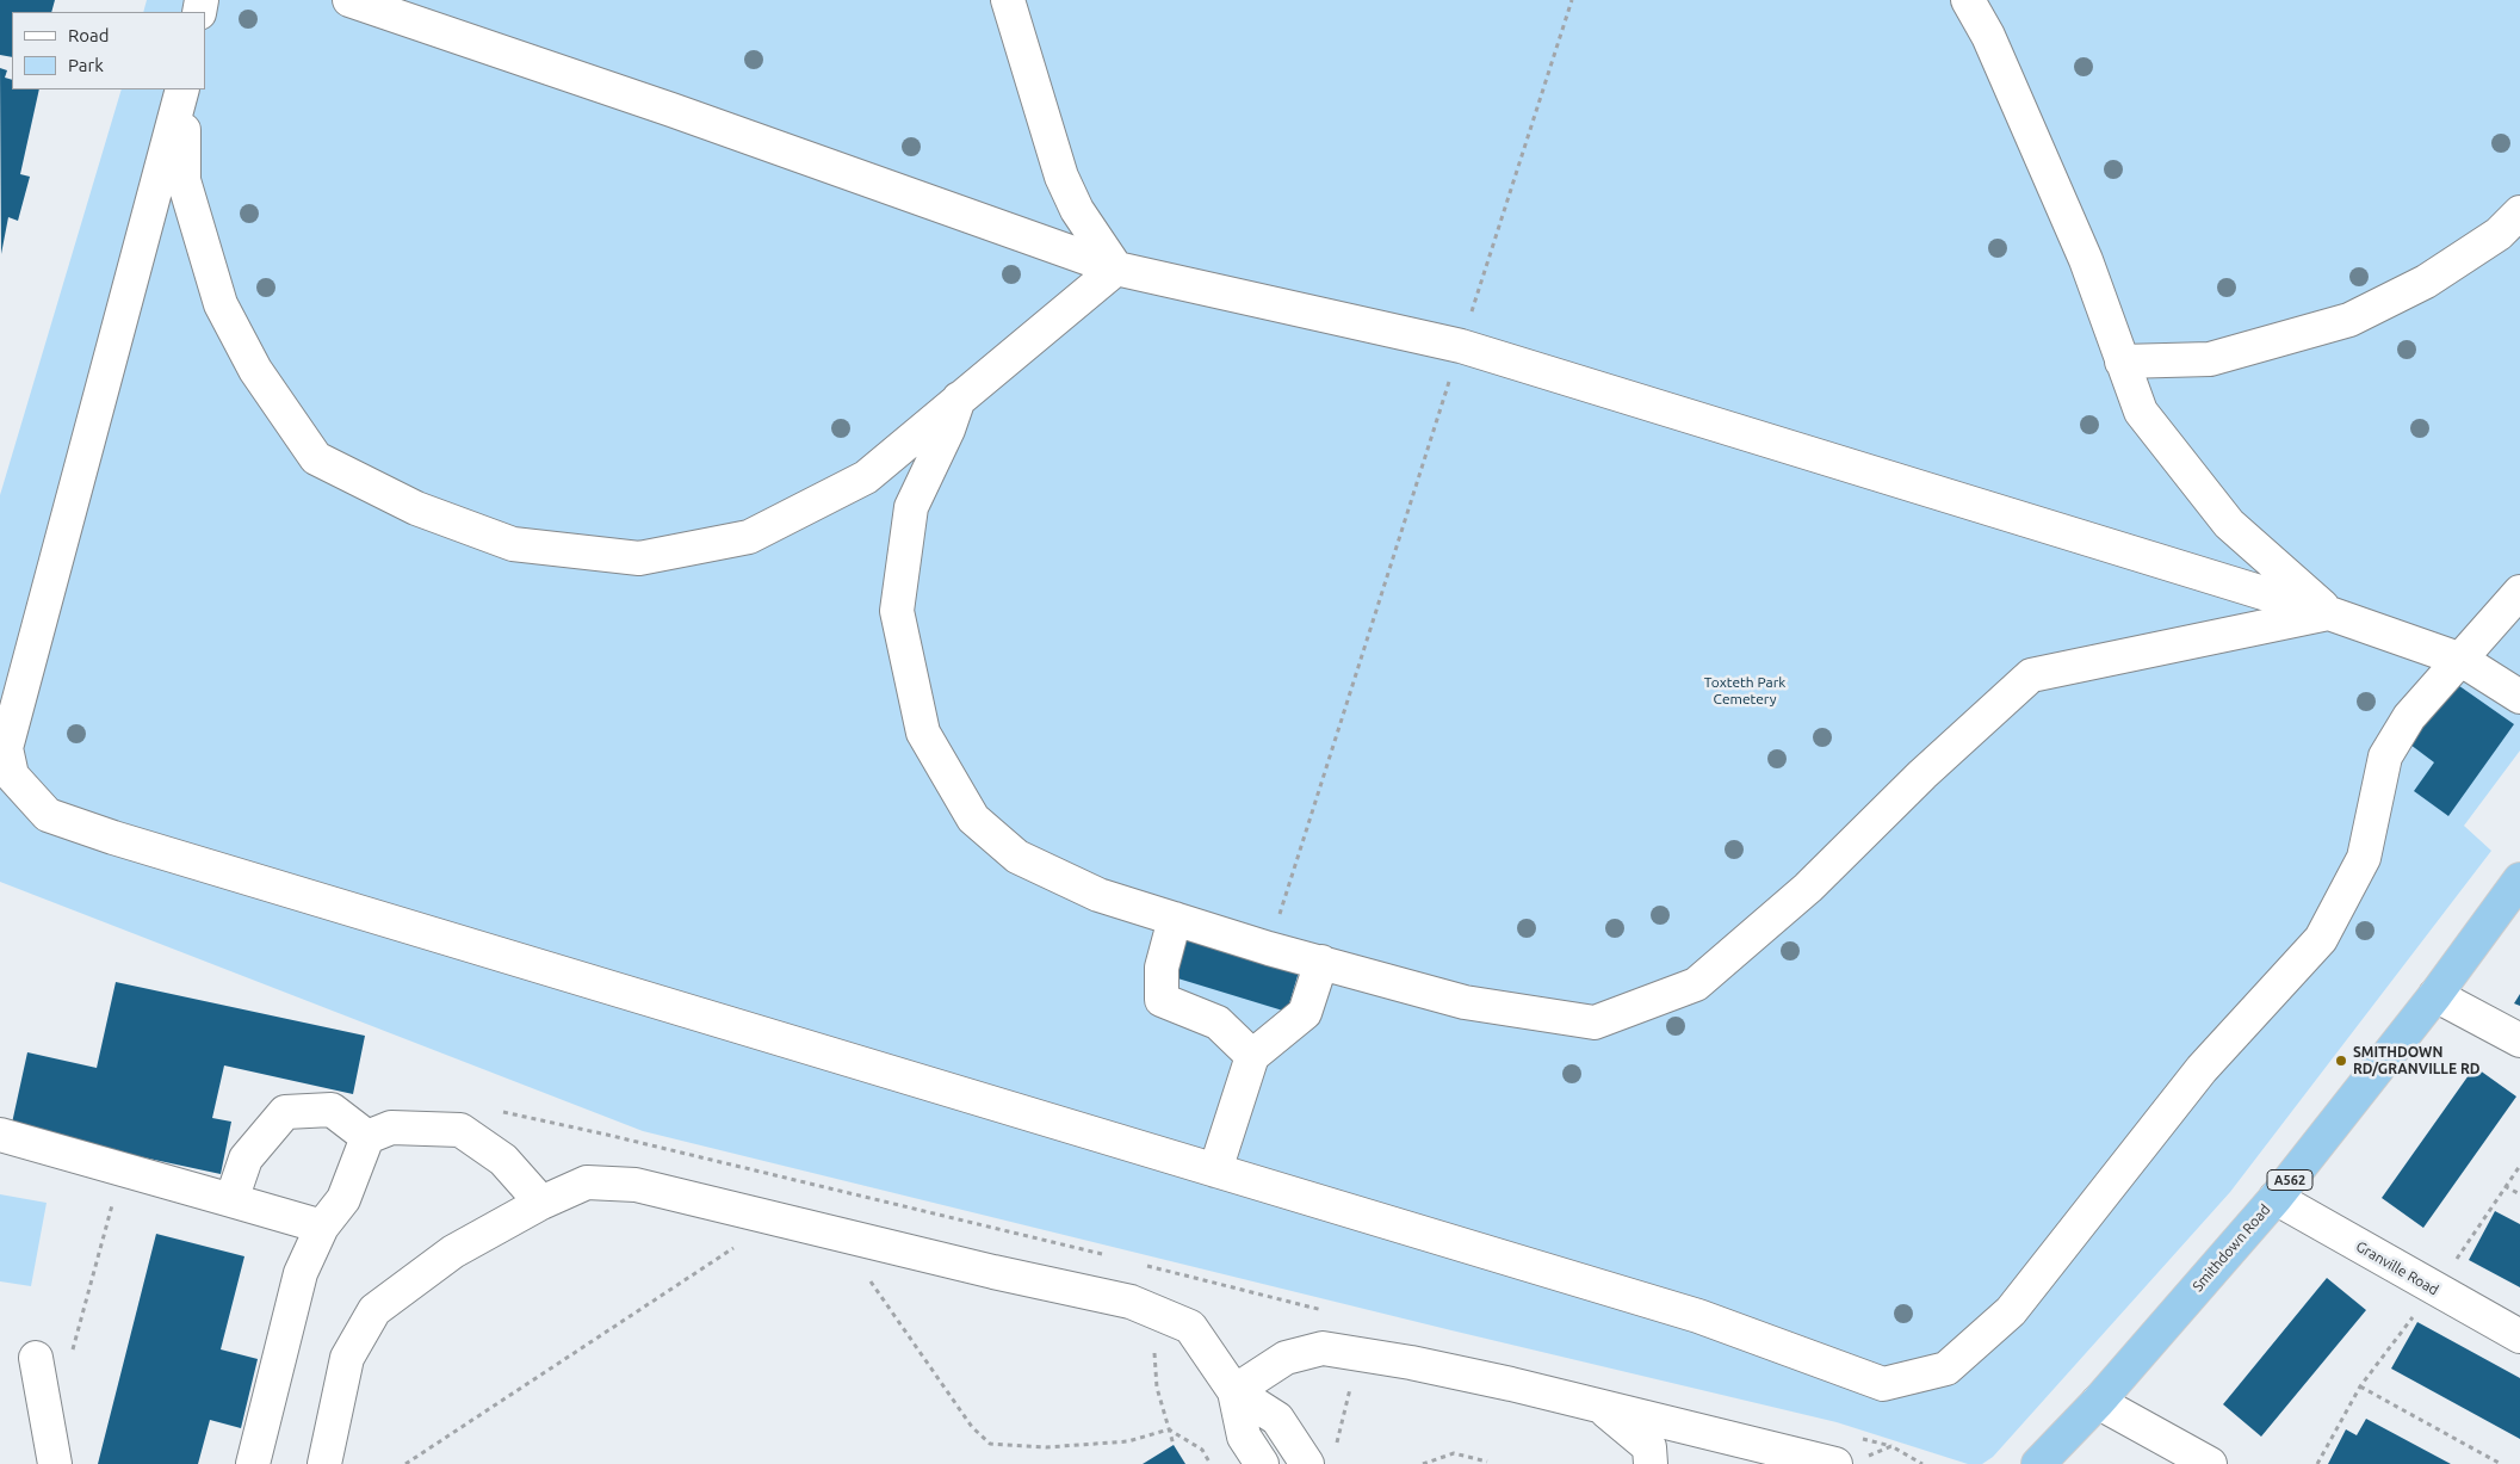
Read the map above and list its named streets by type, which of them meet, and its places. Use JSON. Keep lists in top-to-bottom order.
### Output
{
  "streets": {
    "highway": ["A562", "Smithdown Road"],
    "street": ["Granville Road"]
  },
  "crossings": [
    ["Smithdown Road", "Granville Road"]
  ],
  "parks": ["Toxteth Park Cemetery"],
  "places": ["SMITHDOWN RD/GRANVILLE RD"],
  "legend": ["Road", "Park"]
}
